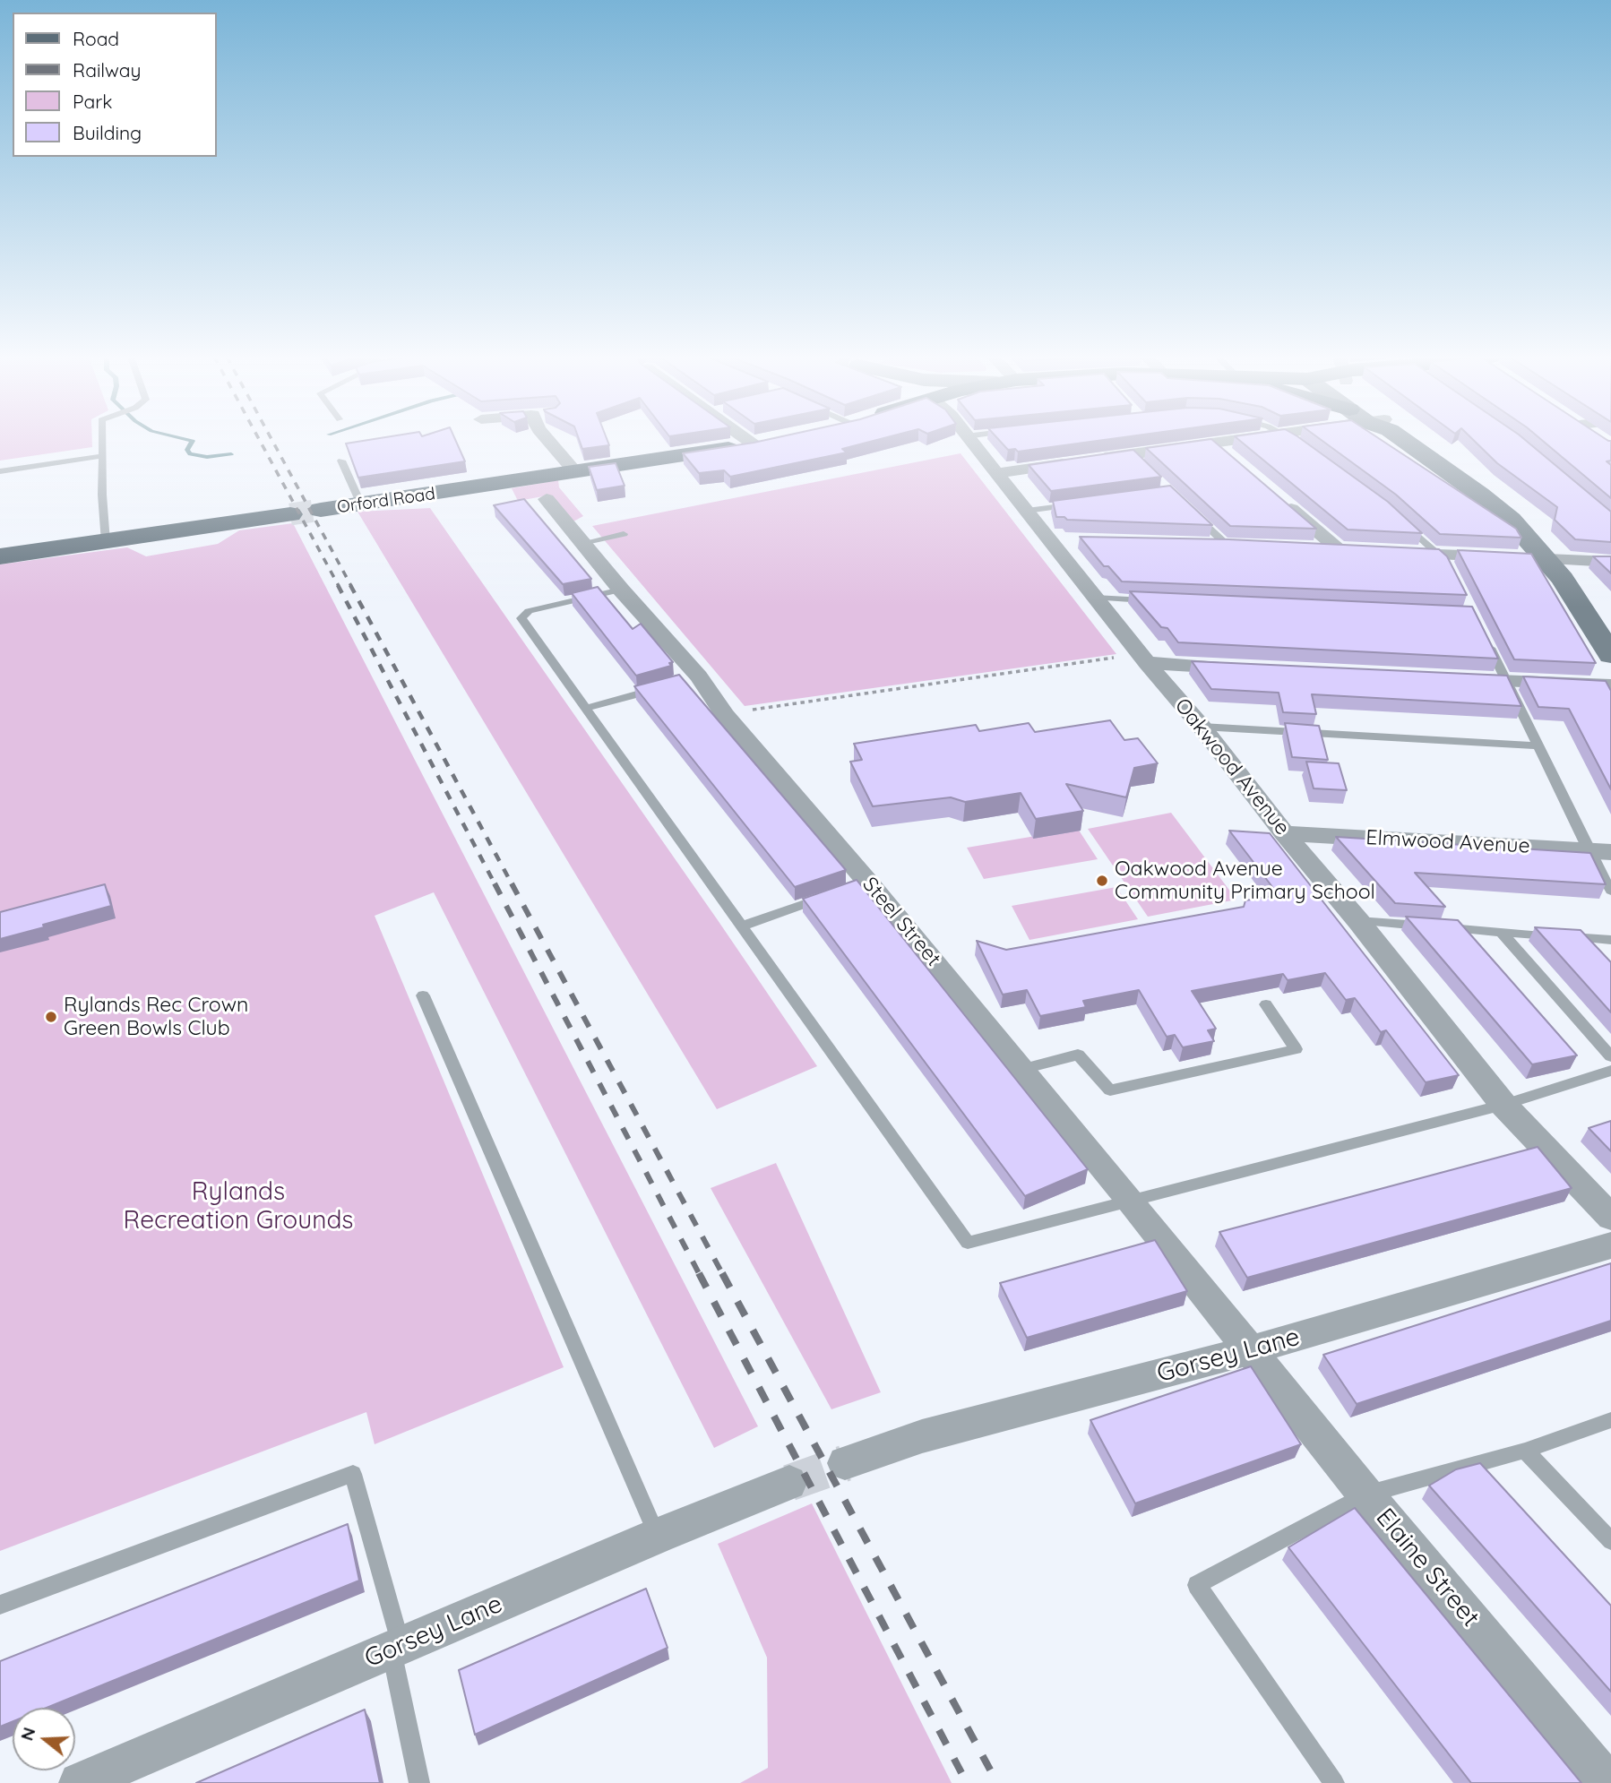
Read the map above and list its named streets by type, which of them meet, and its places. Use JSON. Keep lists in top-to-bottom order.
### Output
{
  "streets": {
    "main road": ["Orford Road"],
    "street": [
      "Oakwood Avenue",
      "Elmwood Avenue",
      "Steel Street",
      "Gorsey Lane",
      "Elaine Street"
    ]
  },
  "crossings": [
    ["Oakwood Avenue", "Elmwood Avenue"],
    ["Steel Street", "Gorsey Lane"],
    ["Steel Street", "Elaine Street"],
    ["Gorsey Lane", "Elaine Street"]
  ],
  "parks": ["Rylands Recreation Grounds"],
  "places": ["Oakwood Avenue Community Primary School", "Rylands Rec Crown Green Bowls Club"],
  "legend": [
    "Road",
    "Railway",
    "Park",
    "Building"
  ],
  "north": "left"
}
